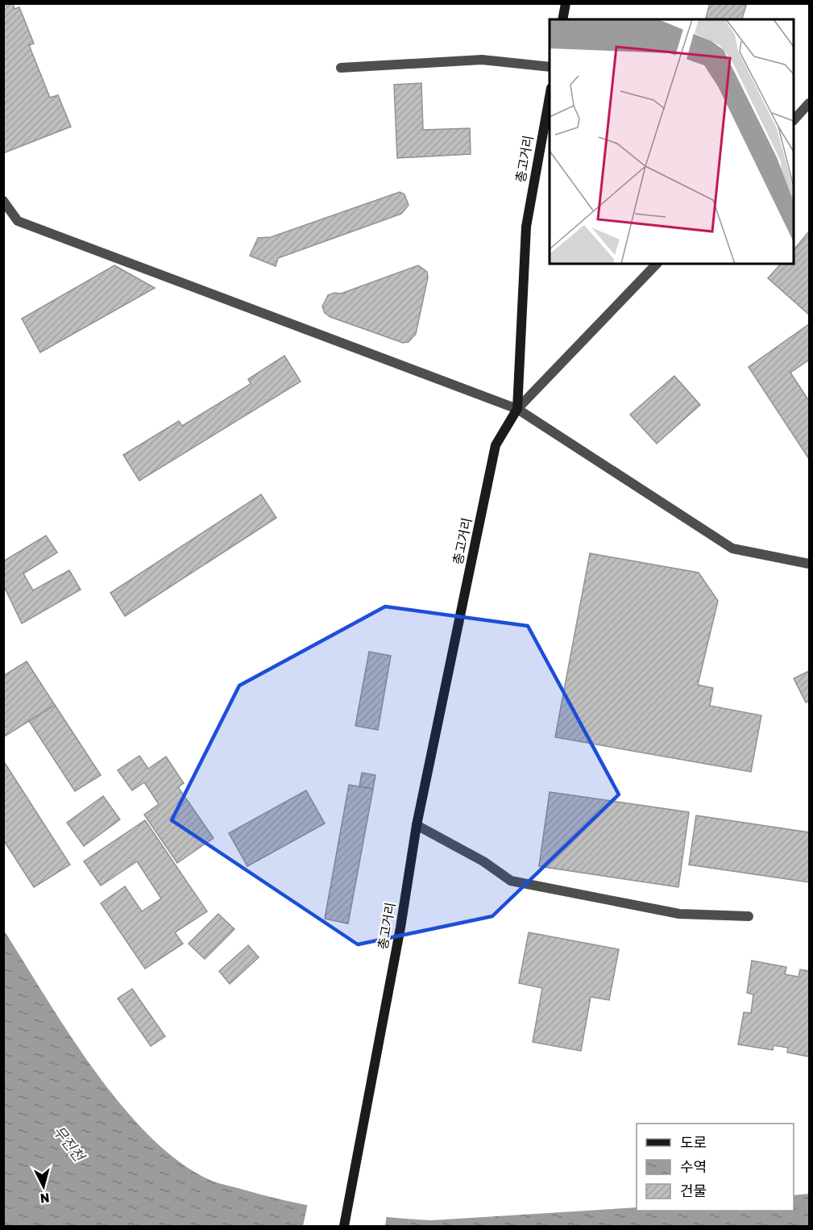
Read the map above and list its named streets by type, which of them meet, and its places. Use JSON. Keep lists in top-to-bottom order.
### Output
{
  "streets": {
    "main road": ["총고거리"]
  },
  "water": ["무진천"],
  "legend": ["도로", "수역", "건물"],
  "north": "bottom"
}
